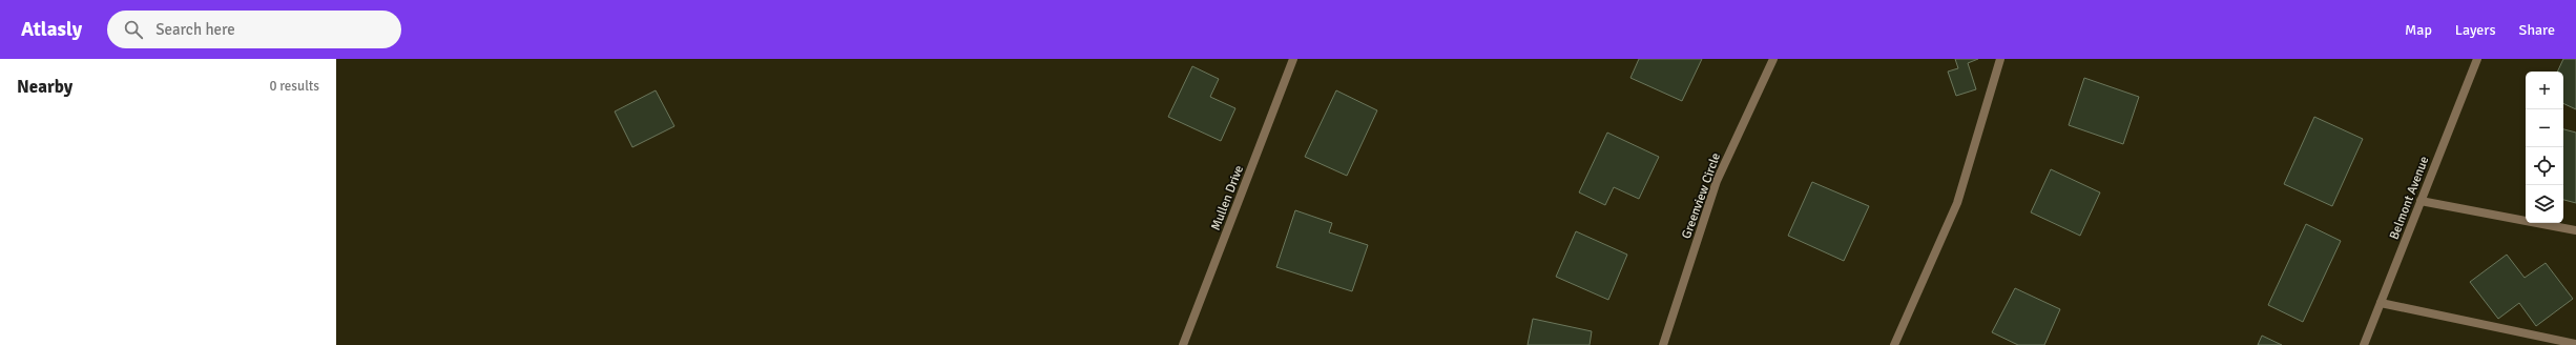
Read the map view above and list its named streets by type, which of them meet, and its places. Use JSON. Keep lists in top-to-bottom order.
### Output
{
  "streets": {
    "street": ["Greenview Circle", "Mullen Drive", "Belmont Avenue"]
  },
  "page": {
    "header": "Atlasly",
    "search": "Search here",
    "nav": ["Map", "Layers", "Share"],
    "heading": ["Nearby", "0 results"],
    "map_buttons": ["+", "−"]
  }
}
